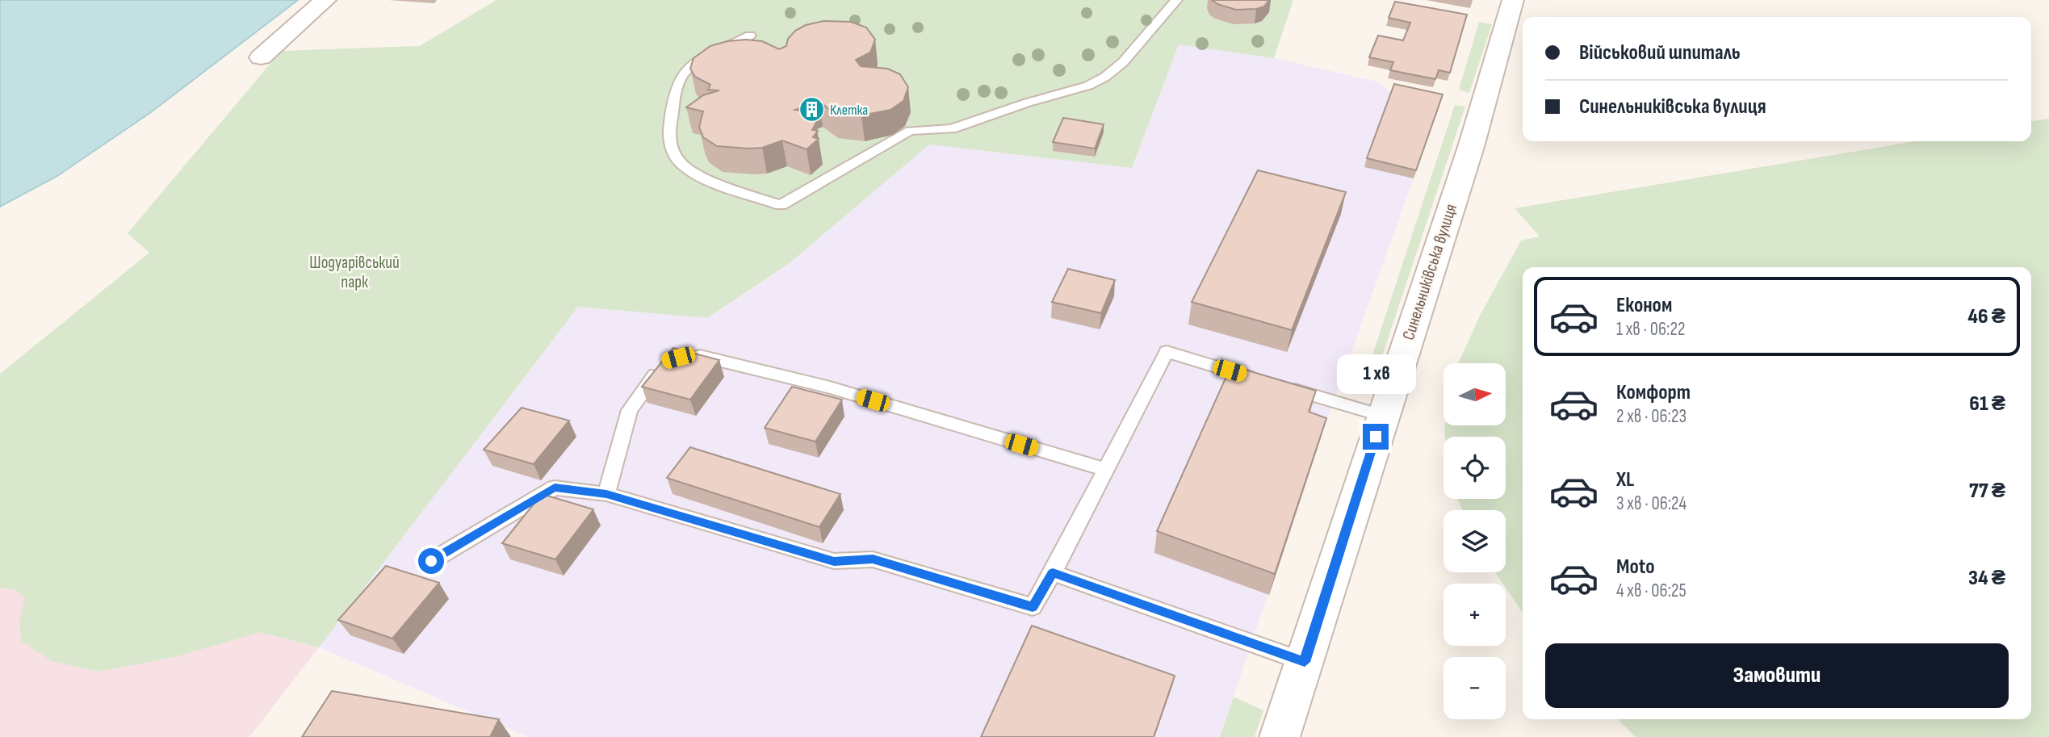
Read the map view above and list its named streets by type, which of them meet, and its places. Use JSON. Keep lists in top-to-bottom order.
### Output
{
  "streets": {
    "street": ["Синельниківська вулиця"]
  },
  "parks": ["Шодуарівський парк"],
  "places": {
    "building": ["Клетка"]
  },
  "north": "right",
  "page": {
    "banner": ["Військовий шпиталь", "Синельниківська вулиця"],
    "list": [
      {
        "name": "Економ",
        "note": "1 хв · 06:22",
        "value": "46 ₴"
      },
      {
        "name": "Комфорт",
        "note": "2 хв · 06:23",
        "value": "61 ₴"
      },
      {
        "name": "XL",
        "note": "3 хв · 06:24",
        "value": "77 ₴"
      },
      {
        "name": "Moto",
        "note": "4 хв · 06:25",
        "value": "34 ₴"
      }
    ],
    "bubble": "1 хв",
    "map_buttons": ["+", "−"],
    "buttons": "Замовити"
  }
}
